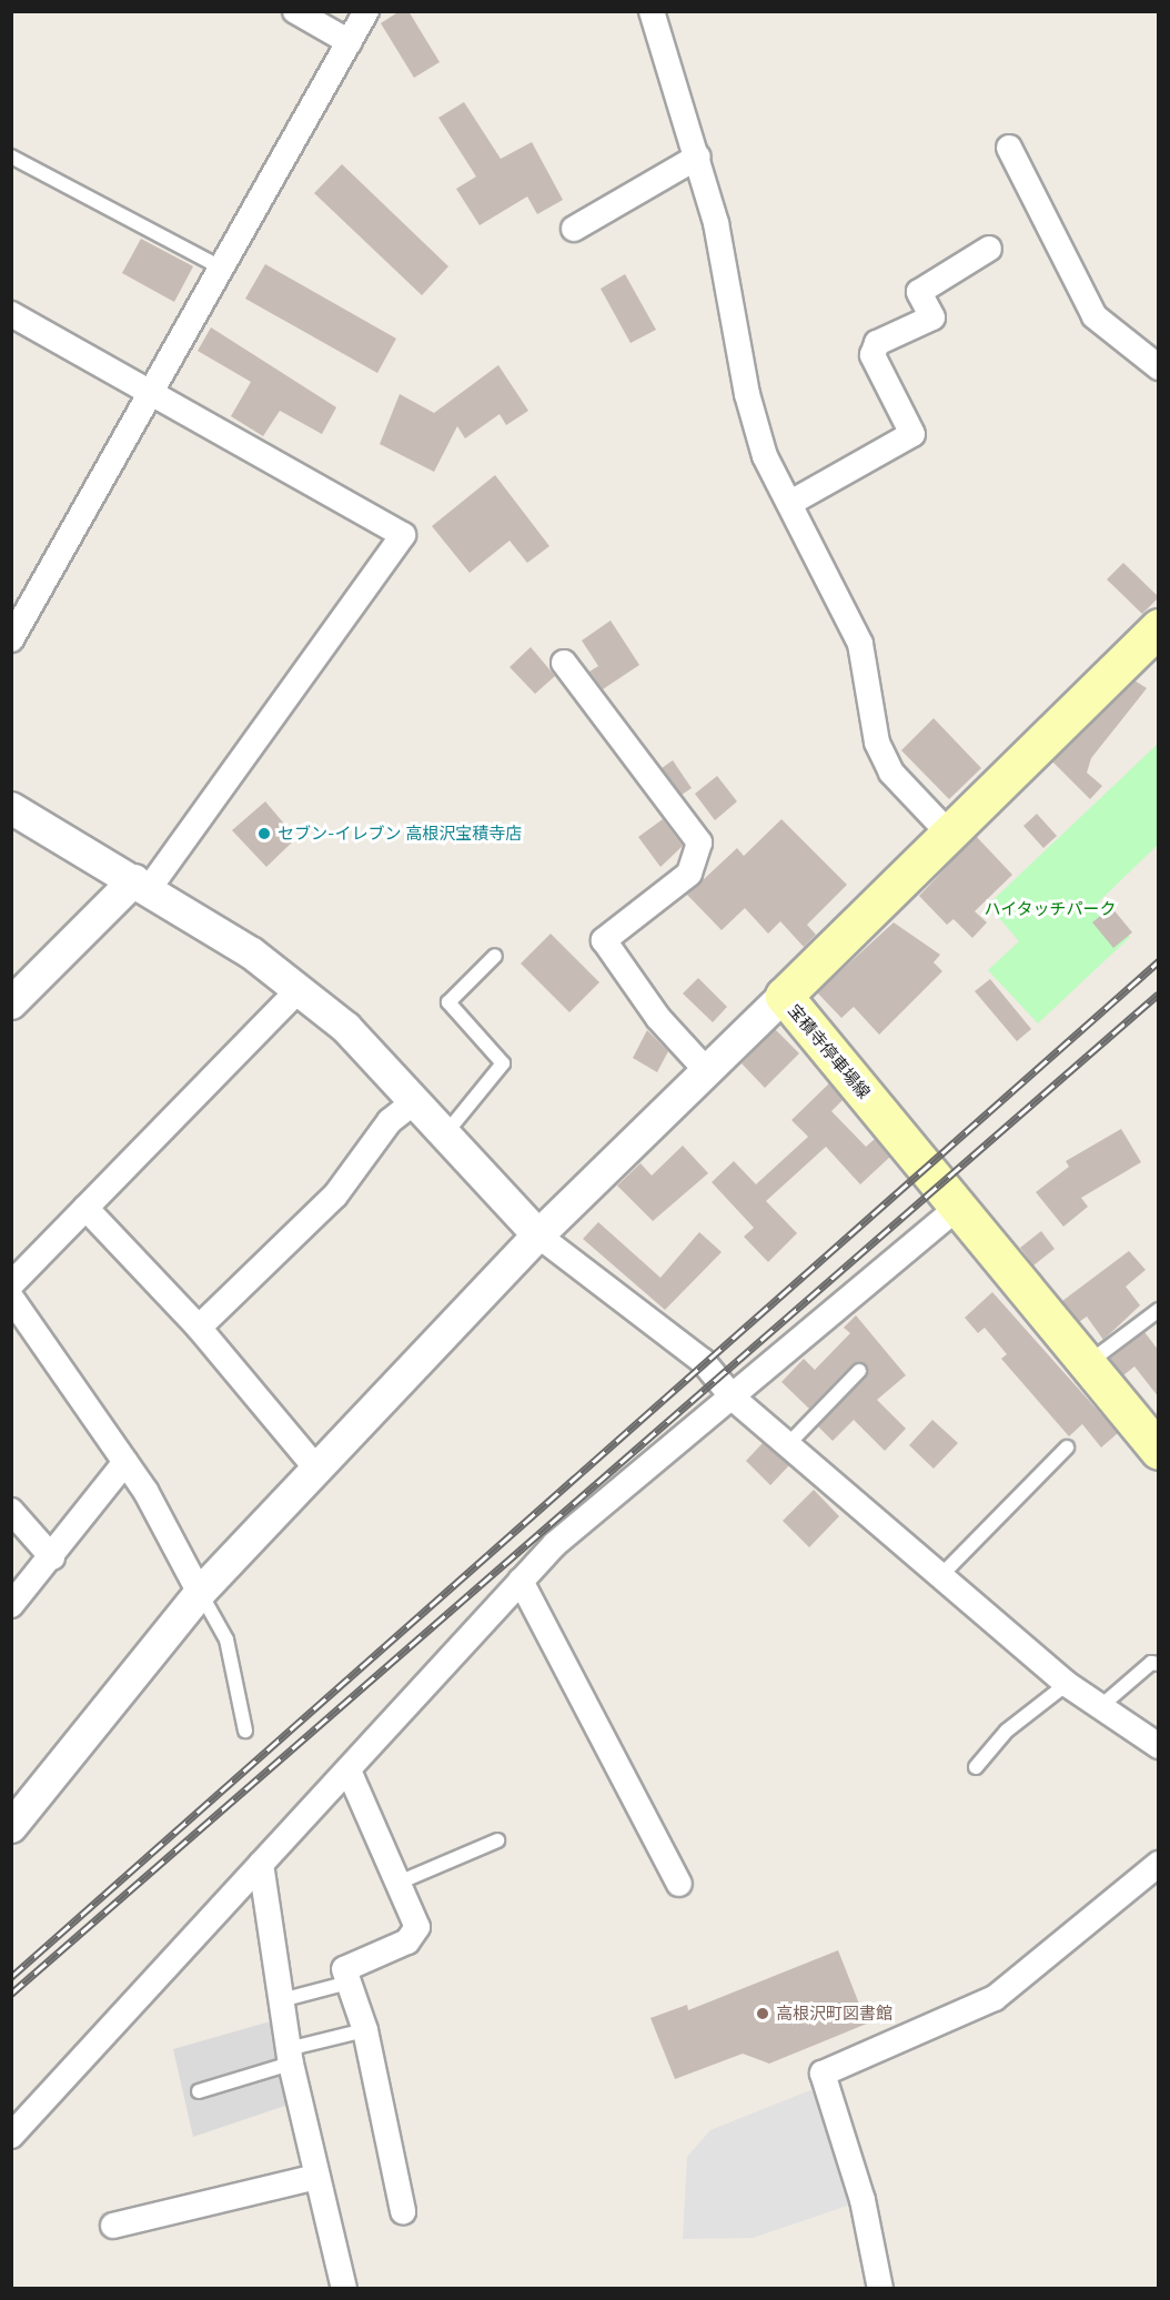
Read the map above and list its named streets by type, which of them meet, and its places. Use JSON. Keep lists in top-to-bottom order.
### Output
{
  "streets": {
    "main road": ["宝積寺停車場線"]
  },
  "parks": ["ハイタッチパーク"],
  "places": ["セブン-イレブン 高根沢宝積寺店", "高根沢町図書館"]
}
